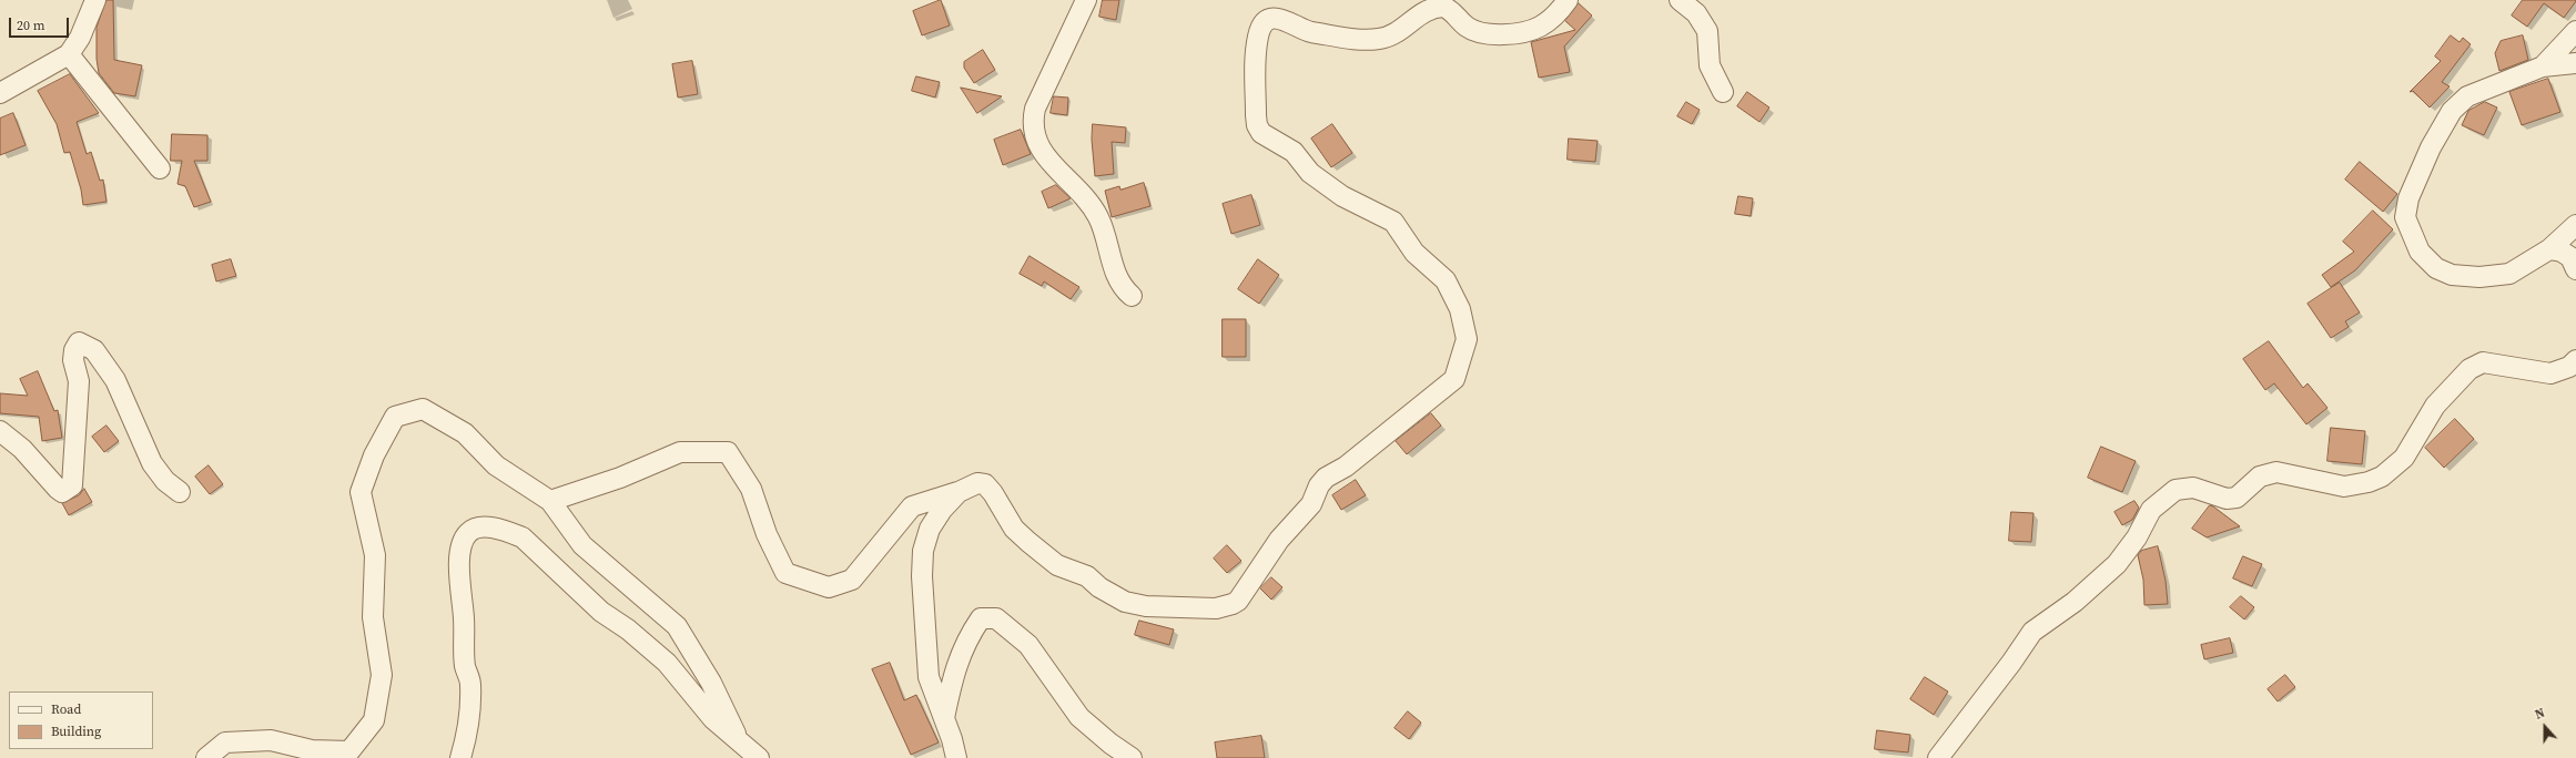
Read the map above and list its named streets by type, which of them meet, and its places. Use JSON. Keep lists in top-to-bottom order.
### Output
{
  "legend": ["Road", "Building"],
  "scale_bar": "20 m",
  "north": "top"
}
